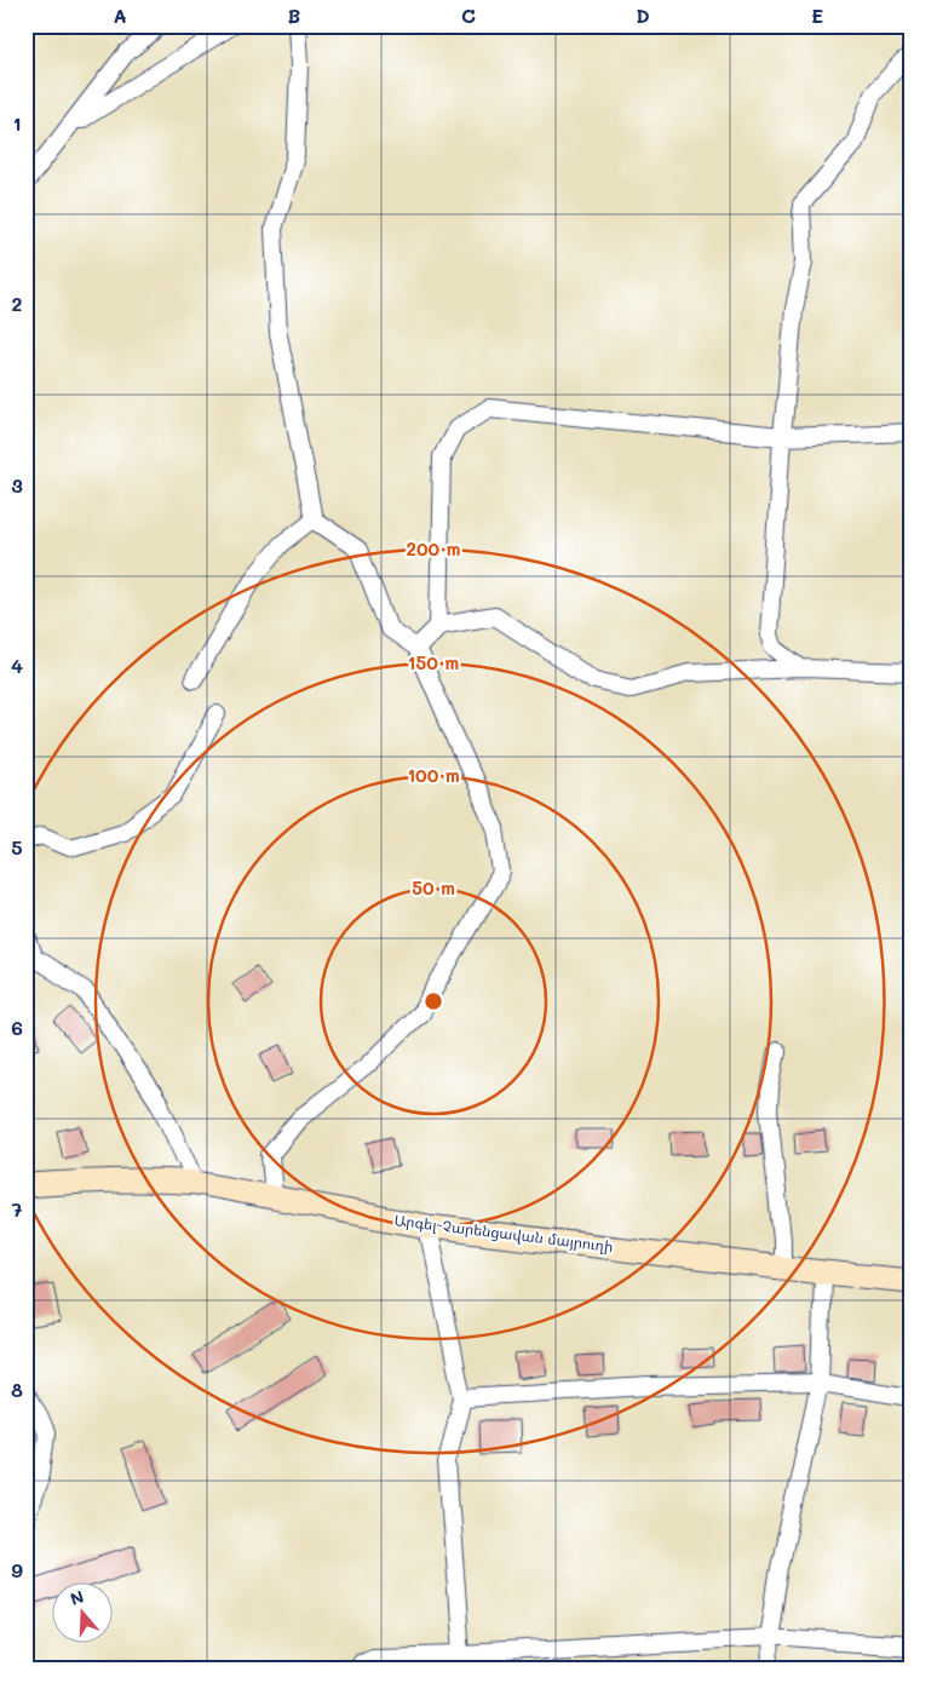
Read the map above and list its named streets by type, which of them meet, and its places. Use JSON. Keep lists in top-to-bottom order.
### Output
{
  "streets": {
    "main road": ["Արգել-Չարենցավան մայրուղի"]
  },
  "north": "top",
  "grid": {
    "columns": [
      "A",
      "B",
      "C",
      "D",
      "E"
    ],
    "rows": [
      "1",
      "2",
      "3",
      "4",
      "5",
      "6",
      "7",
      "8",
      "9"
    ]
  },
  "rings": [
    "200 m",
    "150 m",
    "100 m",
    "50 m"
  ]
}
